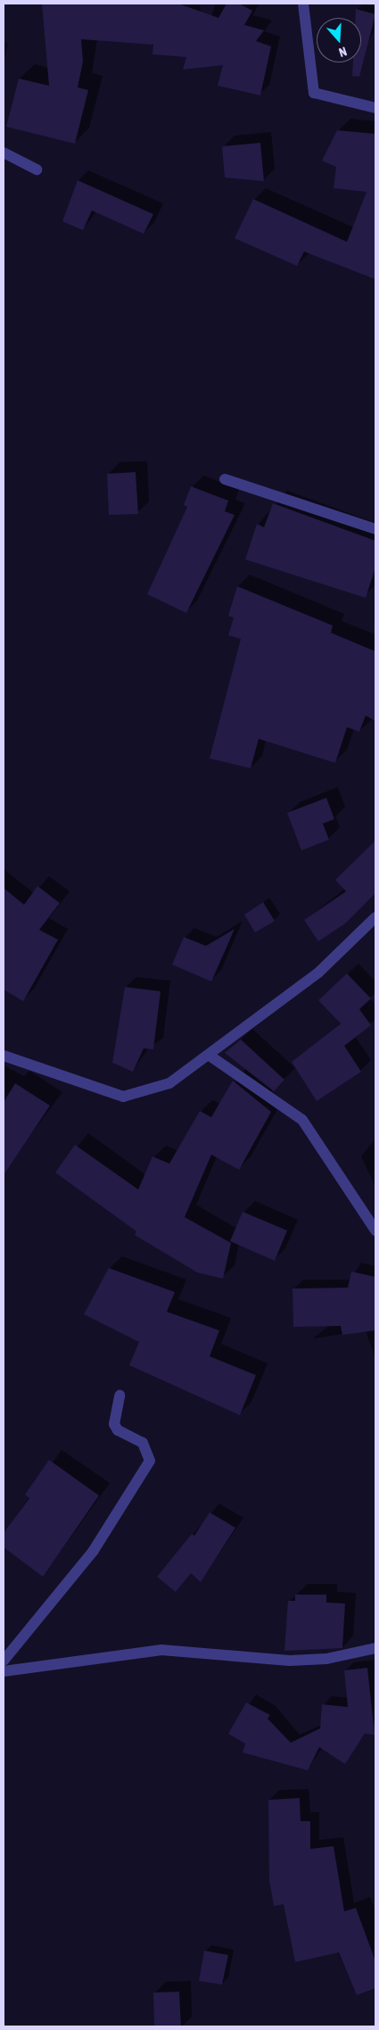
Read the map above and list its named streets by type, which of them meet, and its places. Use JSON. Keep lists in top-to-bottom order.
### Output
{
  "north": "bottom"
}
